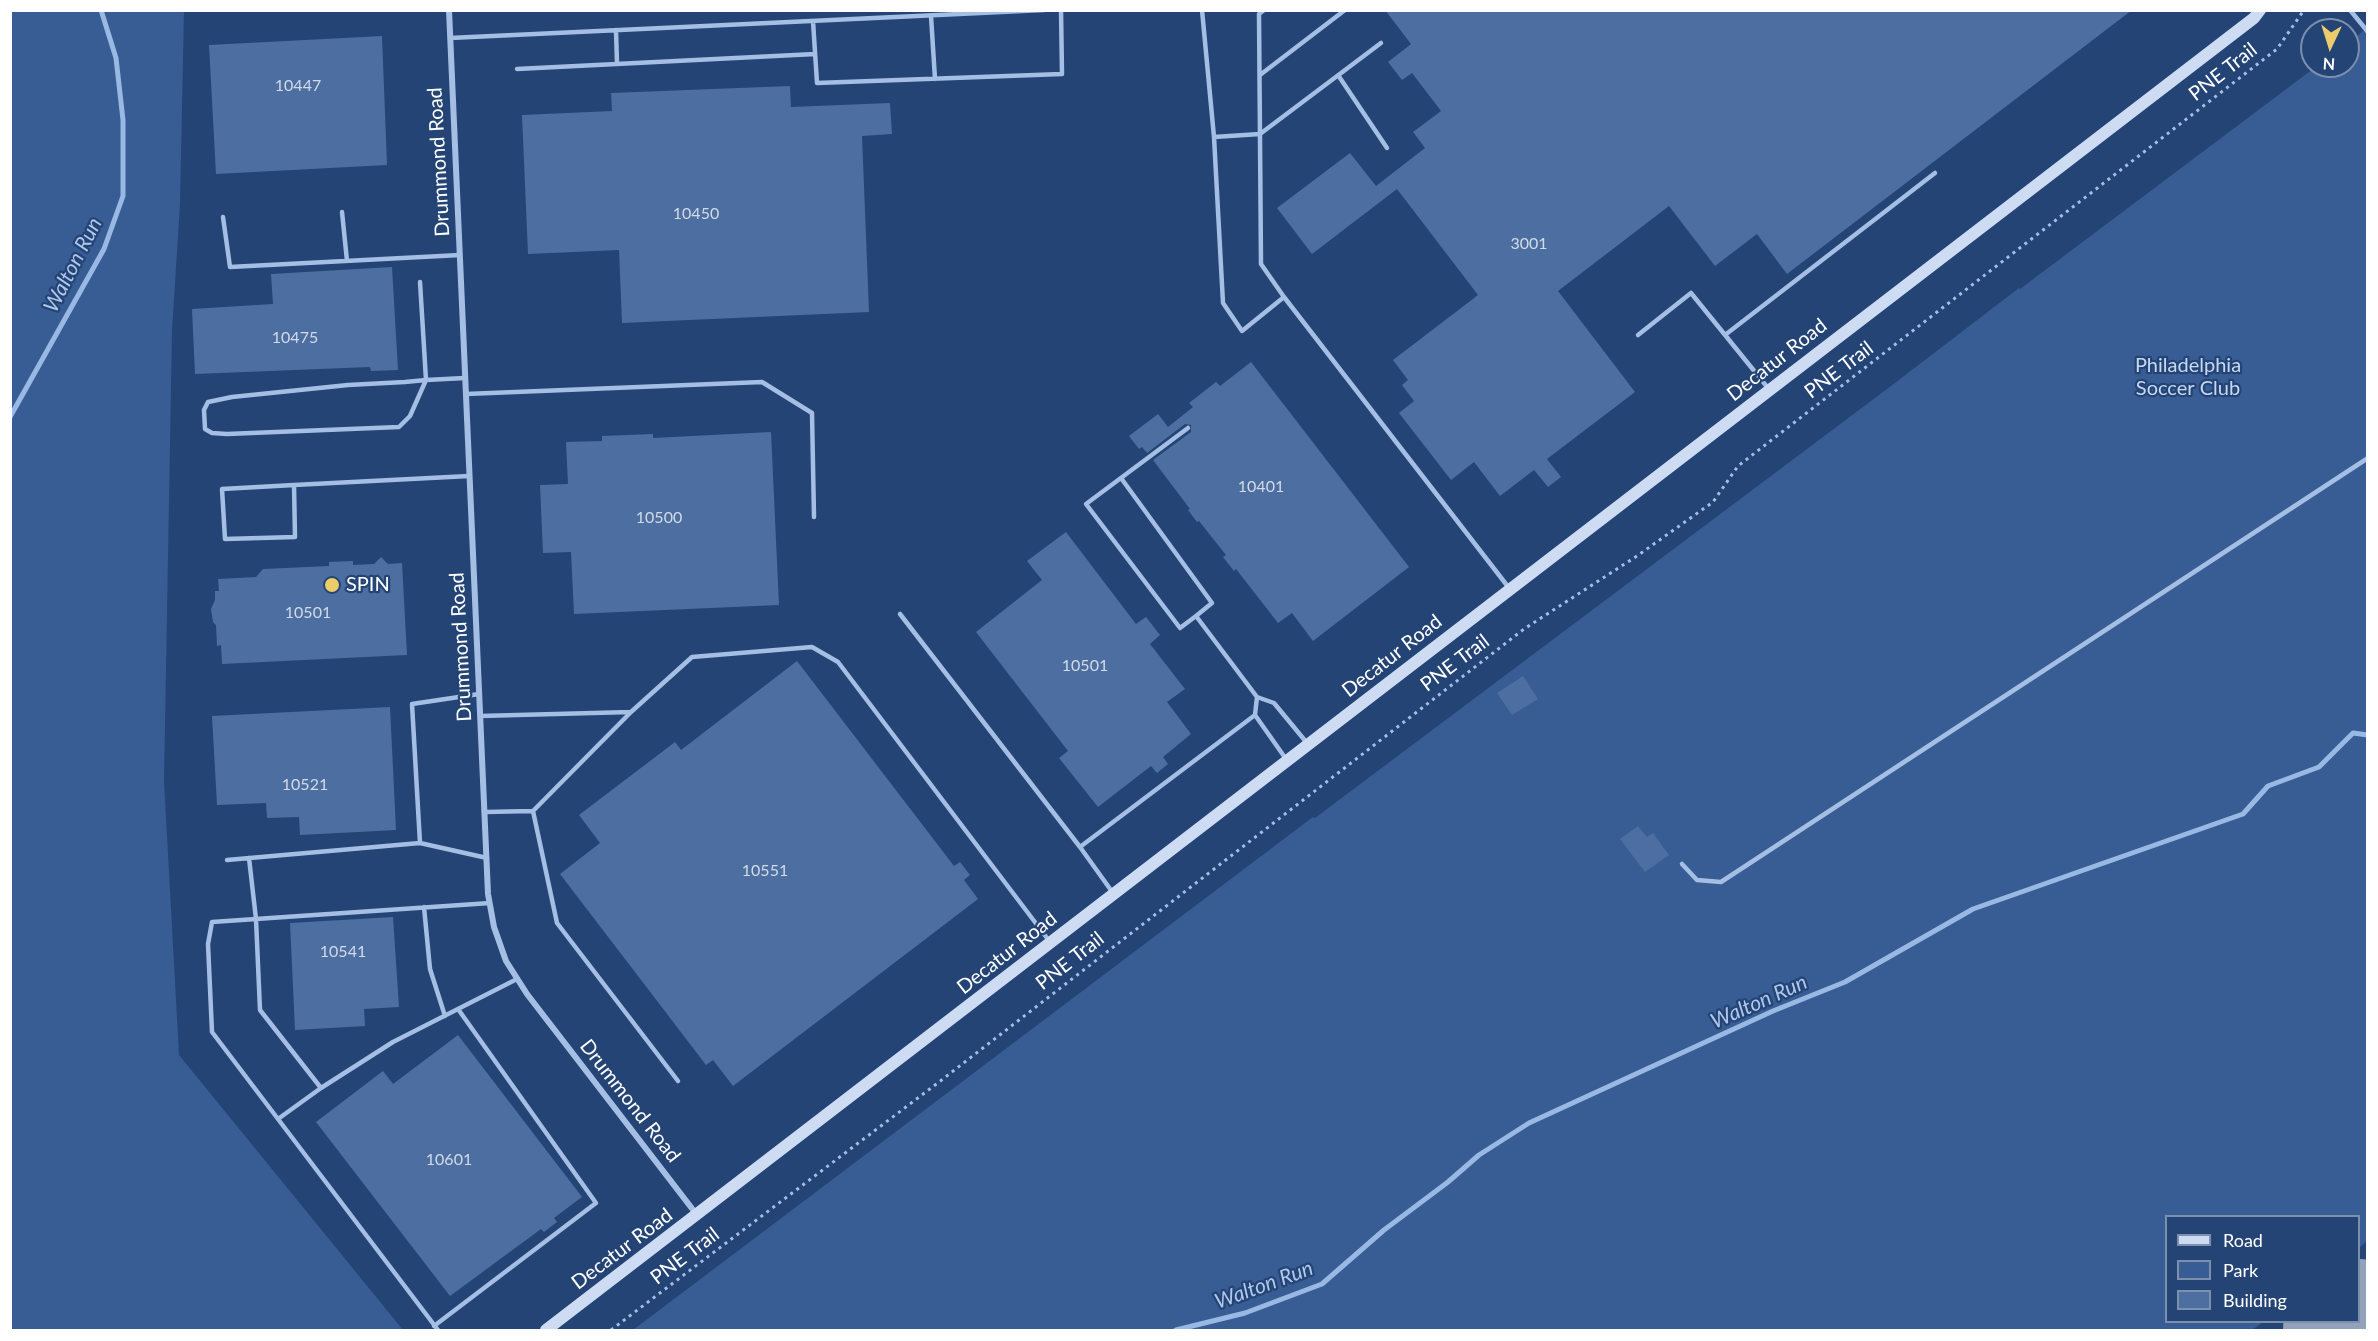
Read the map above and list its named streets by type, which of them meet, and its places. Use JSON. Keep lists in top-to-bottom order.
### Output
{
  "streets": {
    "street": ["Drummond Road", "Decatur Road"],
    "path": ["PNE Trail"]
  },
  "crossings": [
    ["Drummond Road", "Decatur Road"]
  ],
  "water": ["Walton Run"],
  "parks": ["Philadelphia Soccer Club"],
  "places": ["SPIN"],
  "house_numbers": [
    "10447",
    "10450",
    "3001",
    "10475",
    "10401",
    "10500",
    "10501",
    "10501",
    "10521",
    "10551",
    "10541",
    "10601"
  ],
  "legend": ["Road", "Park", "Building"],
  "north": "bottom"
}
